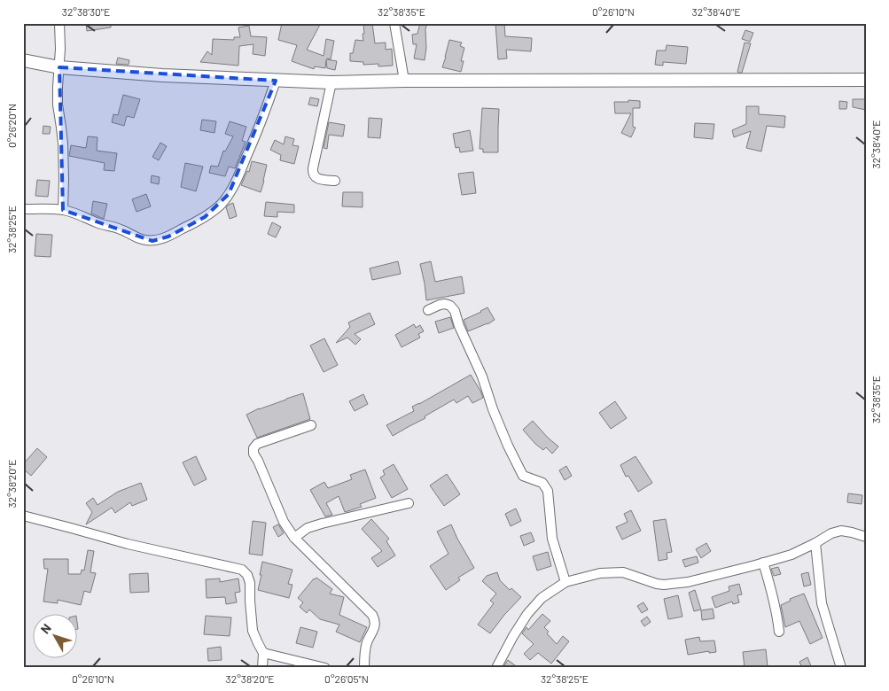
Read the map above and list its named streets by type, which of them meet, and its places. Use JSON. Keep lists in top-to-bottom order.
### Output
{
  "north": "top left",
  "coordinates": [
    "32°38'30\"E",
    "32°38'35\"E",
    "0°26'10\"N",
    "32°38'40\"E",
    "0°26'20\"N",
    "32°38'25\"E",
    "32°38'20\"E",
    "0°26'05\"N"
  ]
}
